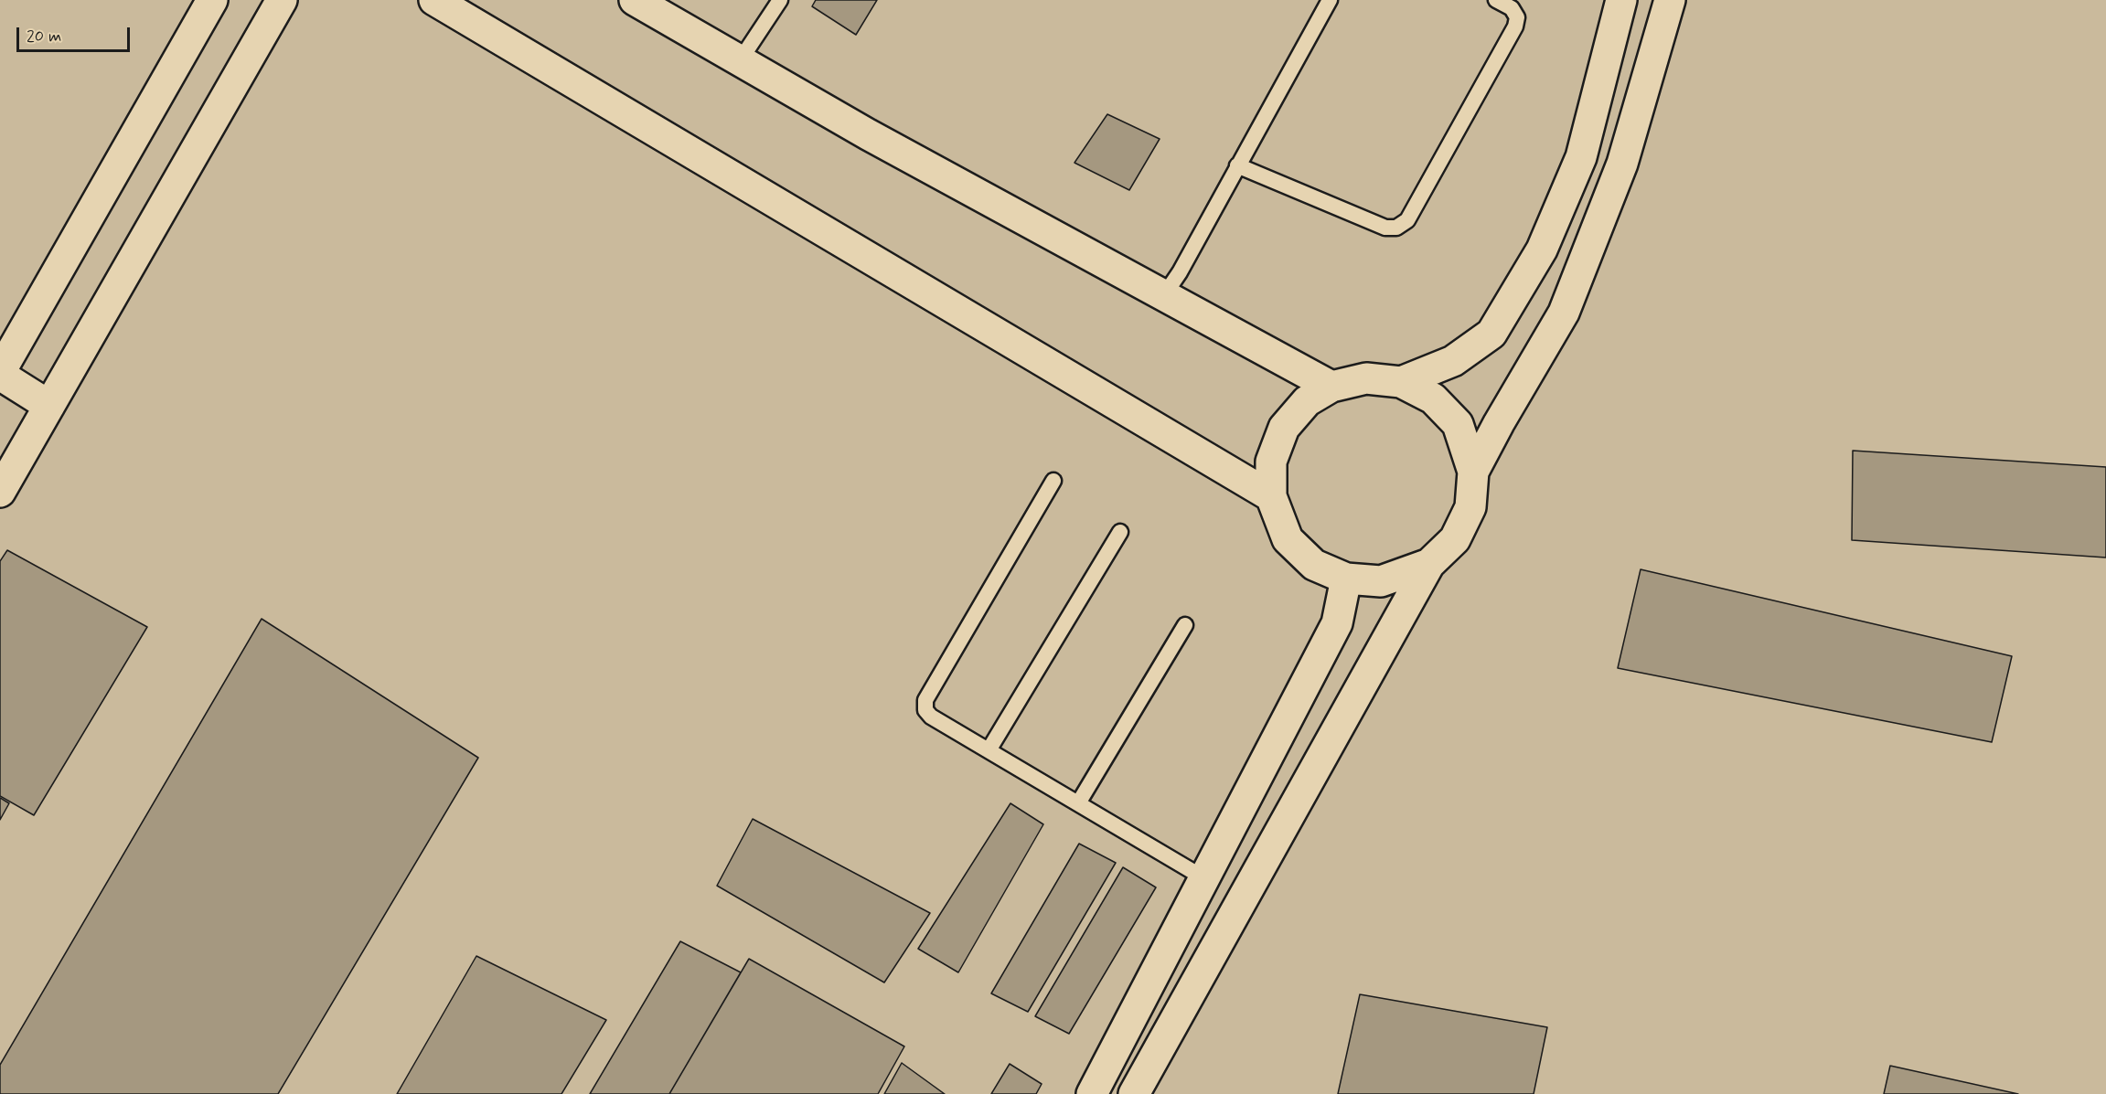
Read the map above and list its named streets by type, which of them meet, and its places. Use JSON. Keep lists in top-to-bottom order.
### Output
{
  "scale_bar": "20 m"
}
